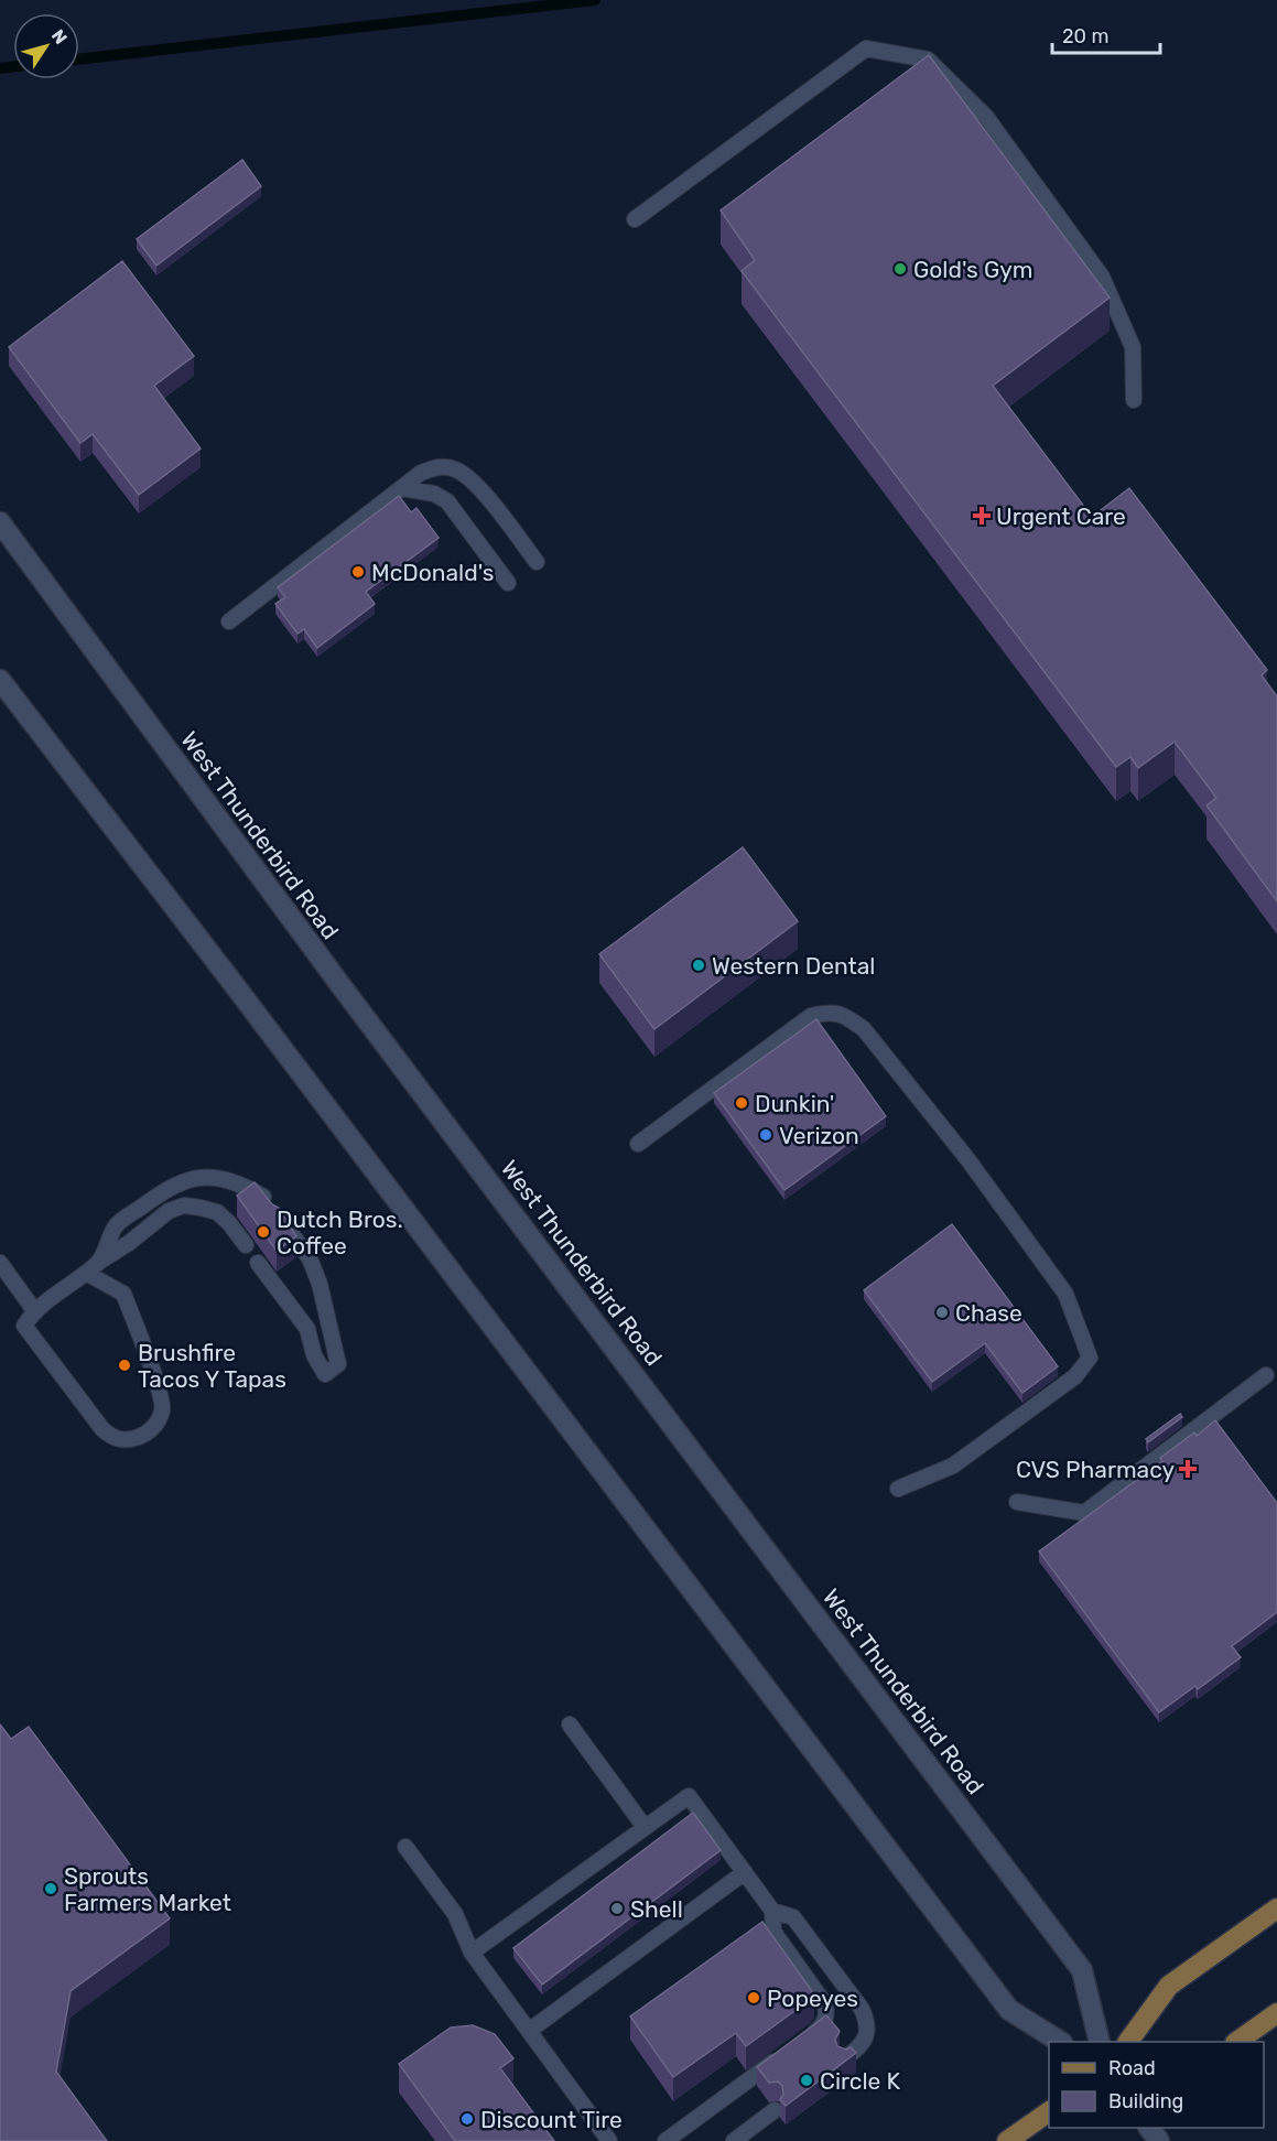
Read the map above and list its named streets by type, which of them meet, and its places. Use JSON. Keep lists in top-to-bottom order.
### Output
{
  "streets": {
    "main road": ["West Thunderbird Road"]
  },
  "places": {
    "other": [
      "Gold's Gym",
      "McDonald's",
      "Western Dental",
      "Dunkin'",
      "Verizon",
      "Dutch Bros. Coffee",
      "Chase",
      "Brushfire Tacos Y Tapas",
      "Sprouts Farmers Market",
      "Shell",
      "Popeyes",
      "Circle K",
      "Discount Tire"
    ],
    "health": ["Urgent Care", "CVS Pharmacy"]
  },
  "legend": ["Road", "Building"],
  "scale_bar": "20 m",
  "north": "top right"
}
